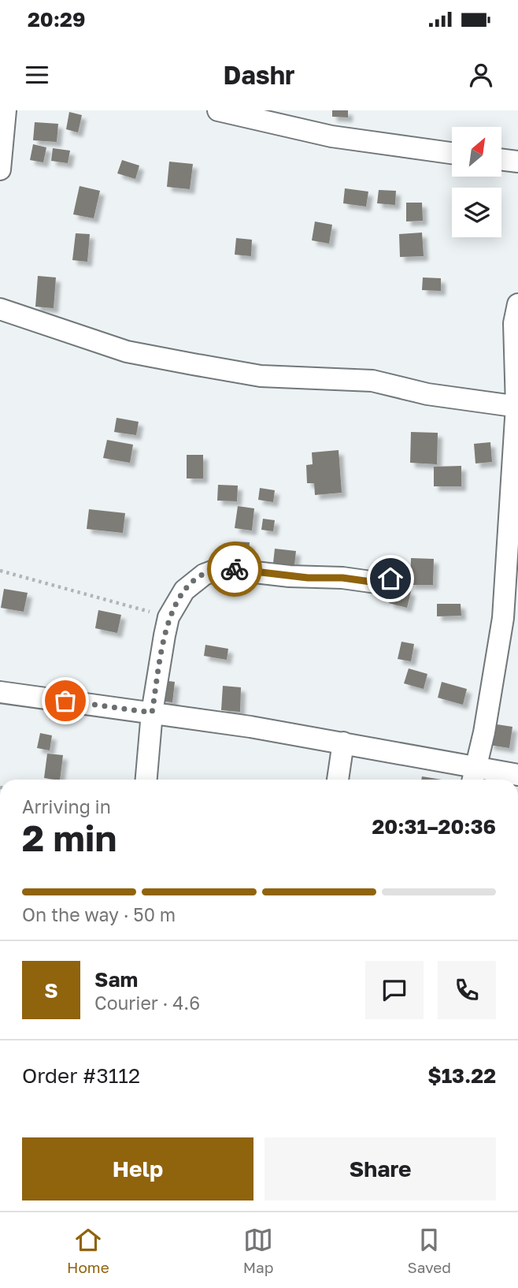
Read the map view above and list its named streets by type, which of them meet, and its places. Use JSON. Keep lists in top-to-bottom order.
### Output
{
  "north": "top right",
  "page": {
    "status": "20:29",
    "header": "Dashr",
    "heading": ["2 min", "Arriving in", "20:31–20:36"],
    "panel": [
      "Sam",
      "Courier · 4.6",
      "Order #3112",
      "$13.22"
    ],
    "bar": "On the way · 50 m",
    "round": "S",
    "buttons": ["Help", "Share"],
    "tabs": ["Home", "Map", "Saved"]
  }
}
